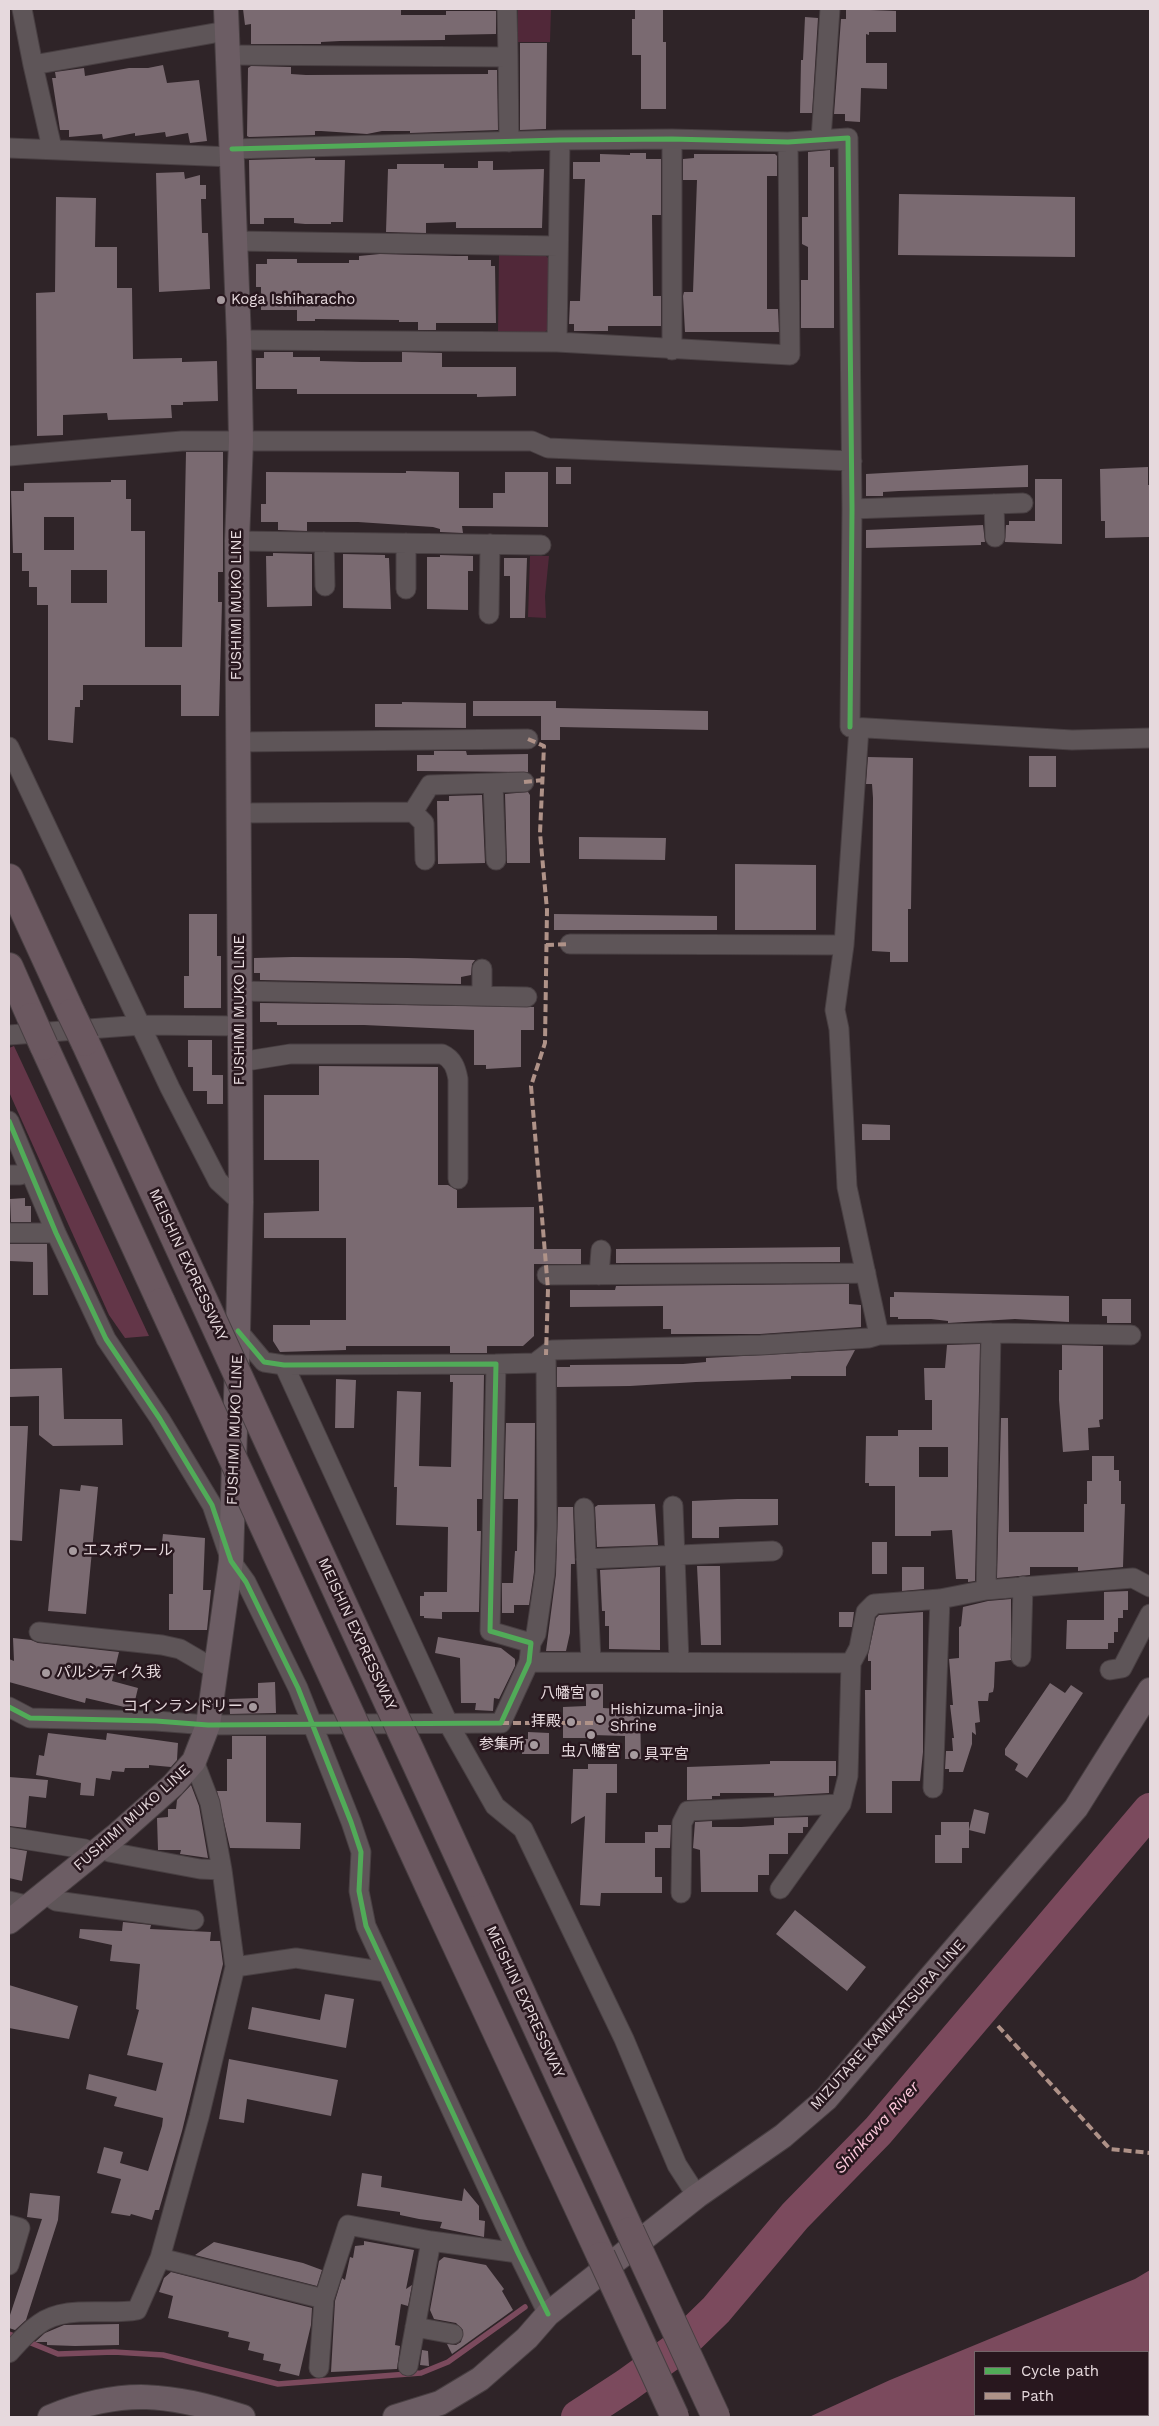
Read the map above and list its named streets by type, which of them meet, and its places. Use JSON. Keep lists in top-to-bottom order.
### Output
{
  "streets": {
    "highway": ["MEISHIN EXPRESSWAY"],
    "main road": ["FUSHIMI MUKO LINE", "MIZUTARE KAMIKATSURA LINE"]
  },
  "water": ["Shinkawa River"],
  "places": [
    "Koga Ishiharacho",
    "エスポワール",
    "パルシティ久我",
    "八幡宮",
    "コインランドリー",
    "Hishizuma-jinja Shrine",
    "拝殿",
    "虫八幡宮",
    "参集所",
    "具平宮"
  ],
  "legend": ["Cycle path", "Path"]
}
